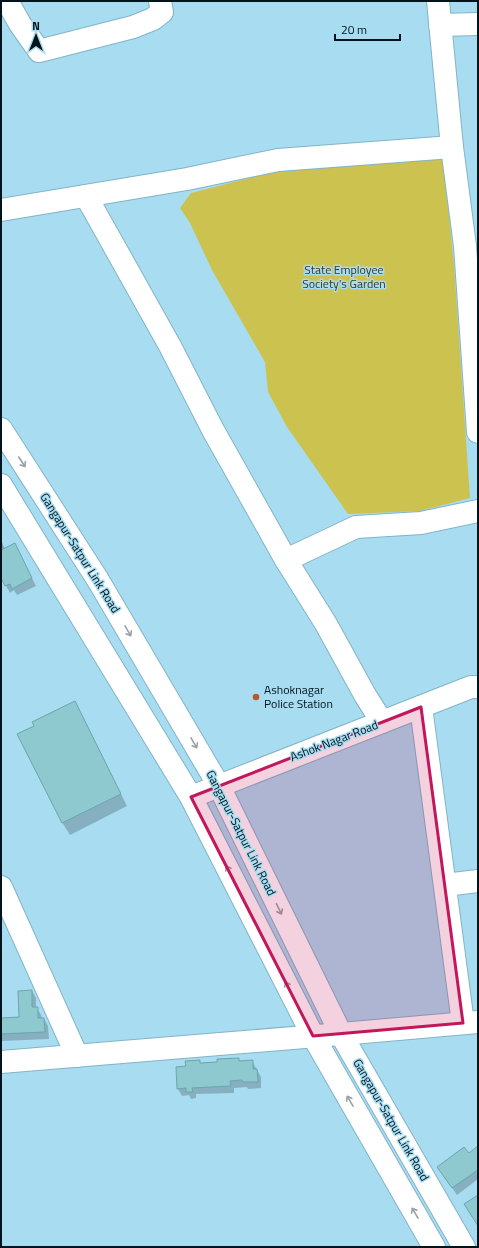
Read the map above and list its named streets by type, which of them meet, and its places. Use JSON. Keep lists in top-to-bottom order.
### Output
{
  "streets": {
    "street": ["Gangapur-Satpur Link Road", "Ashok Nagar Road"]
  },
  "crossings": [
    ["Gangapur-Satpur Link Road", "Ashok Nagar Road"]
  ],
  "parks": ["State Employee Society's Garden"],
  "places": ["Ashoknagar Police Station"],
  "scale_bar": "20 m",
  "north": "top"
}
